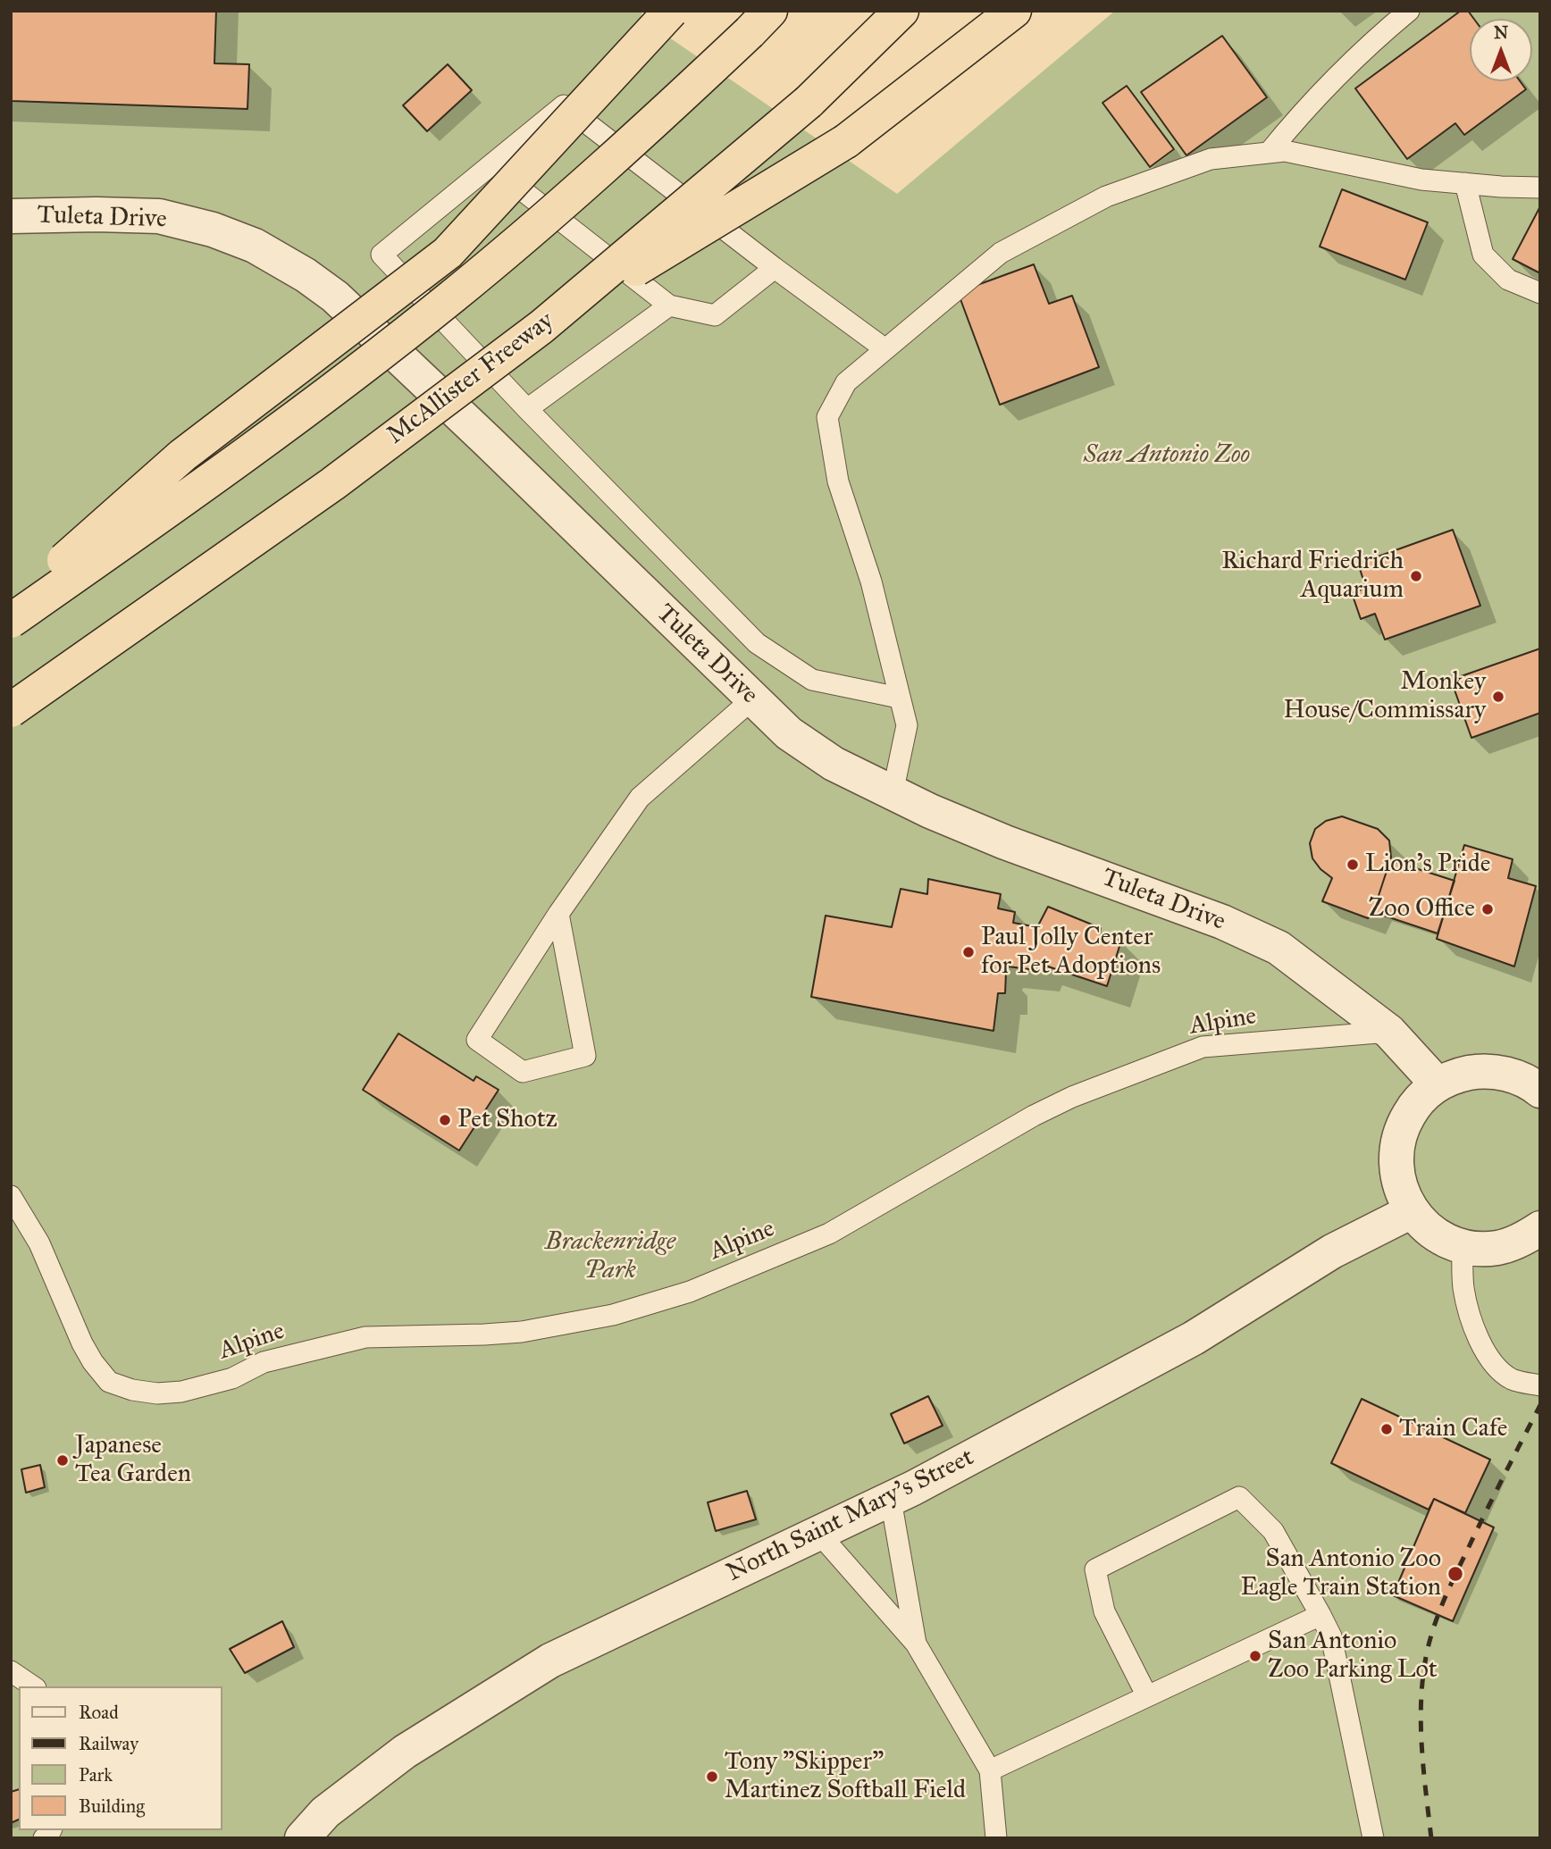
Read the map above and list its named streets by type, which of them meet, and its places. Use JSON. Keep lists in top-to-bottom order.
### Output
{
  "streets": {
    "highway": ["McAllister Freeway"],
    "street": ["Tuleta Drive", "North Saint Mary's Street"],
    "lane": ["Alpine"]
  },
  "crossings": [
    ["Tuleta Drive", "Alpine"]
  ],
  "parks": ["San Antonio Zoo", "Brackenridge Park"],
  "places": [
    "Richard Friedrich Aquarium",
    "Monkey House/Commissary",
    "Lion's Pride",
    "Zoo Office",
    "Paul Jolly Center for Pet Adoptions",
    "Pet Shotz",
    "Train Cafe",
    "Japanese Tea Garden",
    "San Antonio Zoo Eagle Train Station",
    "San Antonio Zoo Parking Lot",
    "Tony \"Skipper\" Martinez Softball Field"
  ],
  "legend": [
    "Road",
    "Railway",
    "Park",
    "Building"
  ],
  "north": "top"
}
